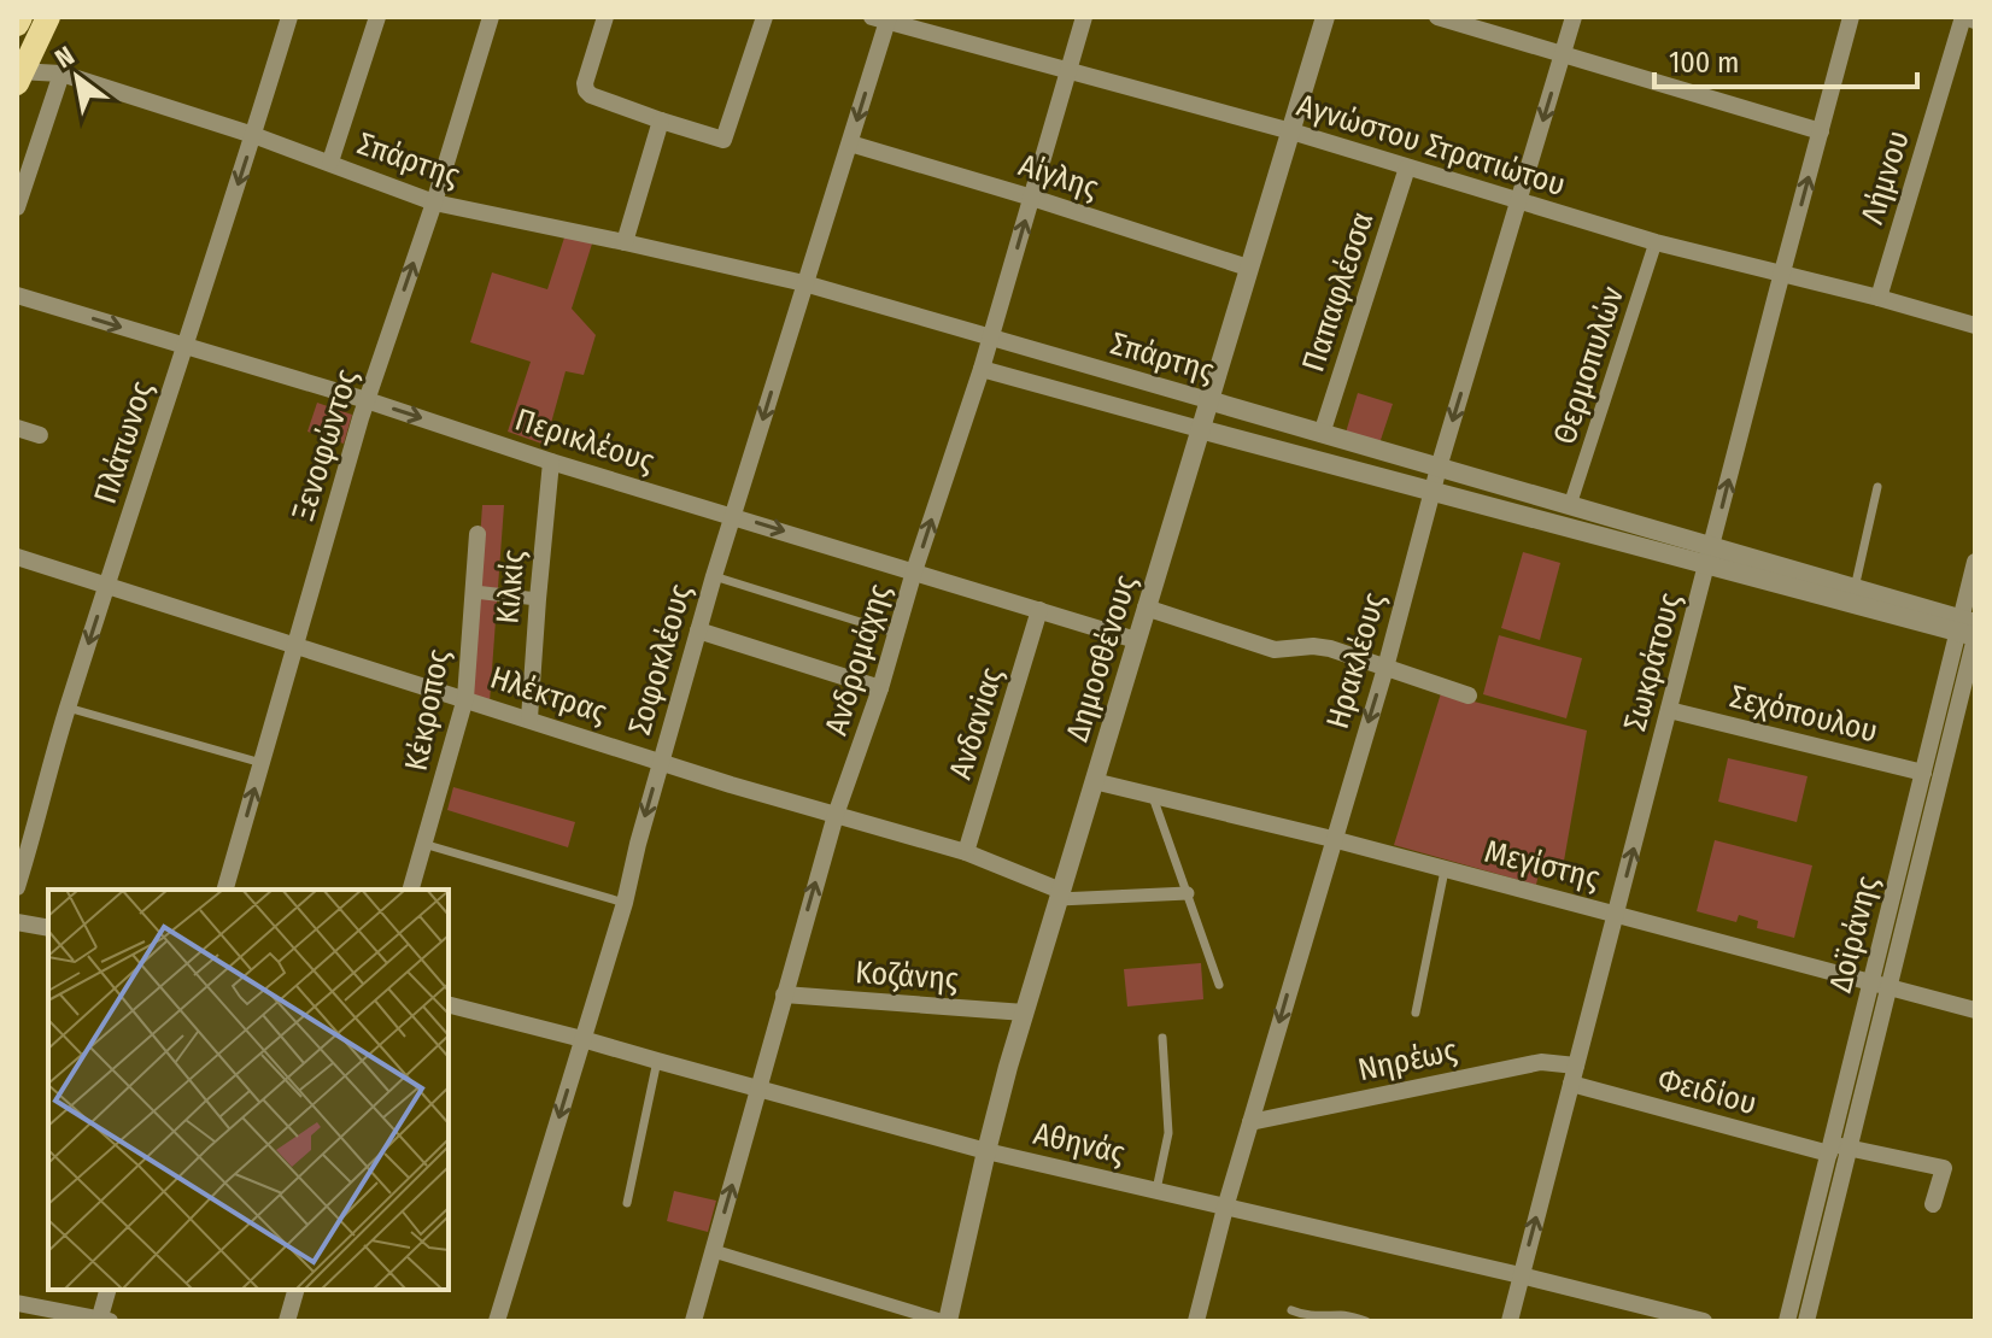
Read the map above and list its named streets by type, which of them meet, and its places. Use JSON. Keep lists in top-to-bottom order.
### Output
{
  "streets": {
    "street": [
      "Αγνώστου Στρατιώτου",
      "Σπάρτης",
      "Αίγλης",
      "Λήμνου",
      "Παπαφλέσσα",
      "Θερμοπυλών",
      "Περικλέους",
      "Πλάτωνος",
      "Ξενοφώντος",
      "Κιλκίς",
      "Δημοσθένους",
      "Σοφοκλέους",
      "Ανδρομάχης",
      "Ηρακλέους",
      "Σωκράτους",
      "Ηλέκτρας",
      "Κέκροπος",
      "Σεχόπουλου",
      "Ανδανiας",
      "Μεγίστης",
      "Δοϊράνης",
      "Κοζάνης",
      "Νηρέως",
      "Φειδίου",
      "Αθηνάς"
    ]
  },
  "crossings": [
    ["Αγνώστου Στρατιώτου", "Λήμνου"],
    ["Αγνώστου Στρατιώτου", "Παπαφλέσσα"],
    ["Αγνώστου Στρατιώτου", "Θερμοπυλών"],
    ["Αγνώστου Στρατιώτου", "Δημοσθένους"],
    ["Αγνώστου Στρατιώτου", "Σοφοκλέους"],
    ["Αγνώστου Στρατιώτου", "Ανδρομάχης"],
    ["Αγνώστου Στρατιώτου", "Ηρακλέους"],
    ["Αγνώστου Στρατιώτου", "Σωκράτους"],
    ["Σπάρτης", "Παπαφλέσσα"],
    ["Σπάρτης", "Θερμοπυλών"],
    ["Σπάρτης", "Πλάτωνος"],
    ["Σπάρτης", "Ξενοφώντος"],
    ["Σπάρτης", "Δημοσθένους"],
    ["Σπάρτης", "Σοφοκλέους"],
    ["Σπάρτης", "Ανδρομάχης"],
    ["Σπάρτης", "Ηρακλέους"],
    ["Σπάρτης", "Σωκράτους"],
    ["Σπάρτης", "Δοϊράνης"],
    ["Αίγλης", "Δημοσθένους"],
    ["Αίγλης", "Σοφοκλέους"],
    ["Αίγλης", "Ανδρομάχης"],
    ["Περικλέους", "Πλάτωνος"],
    ["Περικλέους", "Ξενοφώντος"],
    ["Περικλέους", "Κιλκίς"],
    ["Περικλέους", "Δημοσθένους"],
    ["Περικλέους", "Σοφοκλέους"],
    ["Περικλέους", "Ανδρομάχης"],
    ["Περικλέους", "Ανδανiας"],
    ["Πλάτωνος", "Ηλέκτρας"],
    ["Ξενοφώντος", "Ηλέκτρας"],
    ["Κιλκίς", "Ηλέκτρας"],
    ["Δημοσθένους", "Ηλέκτρας"],
    ["Δημοσθένους", "Μεγίστης"],
    ["Δημοσθένους", "Κοζάνης"],
    ["Δημοσθένους", "Αθηνάς"],
    ["Σοφοκλέους", "Ηλέκτρας"],
    ["Σοφοκλέους", "Αθηνάς"],
    ["Ανδρομάχης", "Ηλέκτρας"],
    ["Ανδρομάχης", "Κοζάνης"],
    ["Ανδρομάχης", "Αθηνάς"],
    ["Ηρακλέους", "Μεγίστης"],
    ["Ηρακλέους", "Νηρέως"],
    ["Ηρακλέους", "Αθηνάς"],
    ["Σωκράτους", "Σεχόπουλου"],
    ["Σωκράτους", "Μεγίστης"],
    ["Σωκράτους", "Νηρέως"],
    ["Σωκράτους", "Φειδίου"],
    ["Σωκράτους", "Αθηνάς"],
    ["Ηλέκτρας", "Κέκροπος"],
    ["Ηλέκτρας", "Ανδανiας"],
    ["Σεχόπουλου", "Δοϊράνης"],
    ["Μεγίστης", "Δοϊράνης"],
    ["Δοϊράνης", "Φειδίου"],
    ["Νηρέως", "Φειδίου"]
  ],
  "one_way": [
    "Πλάτωνος",
    "Ξενοφώντος",
    "Σοφοκλέους",
    "Ανδρομάχης",
    "Ηρακλέους",
    "Σωκράτους"
  ],
  "scale_bar": "100 m",
  "north": "top left"
}
